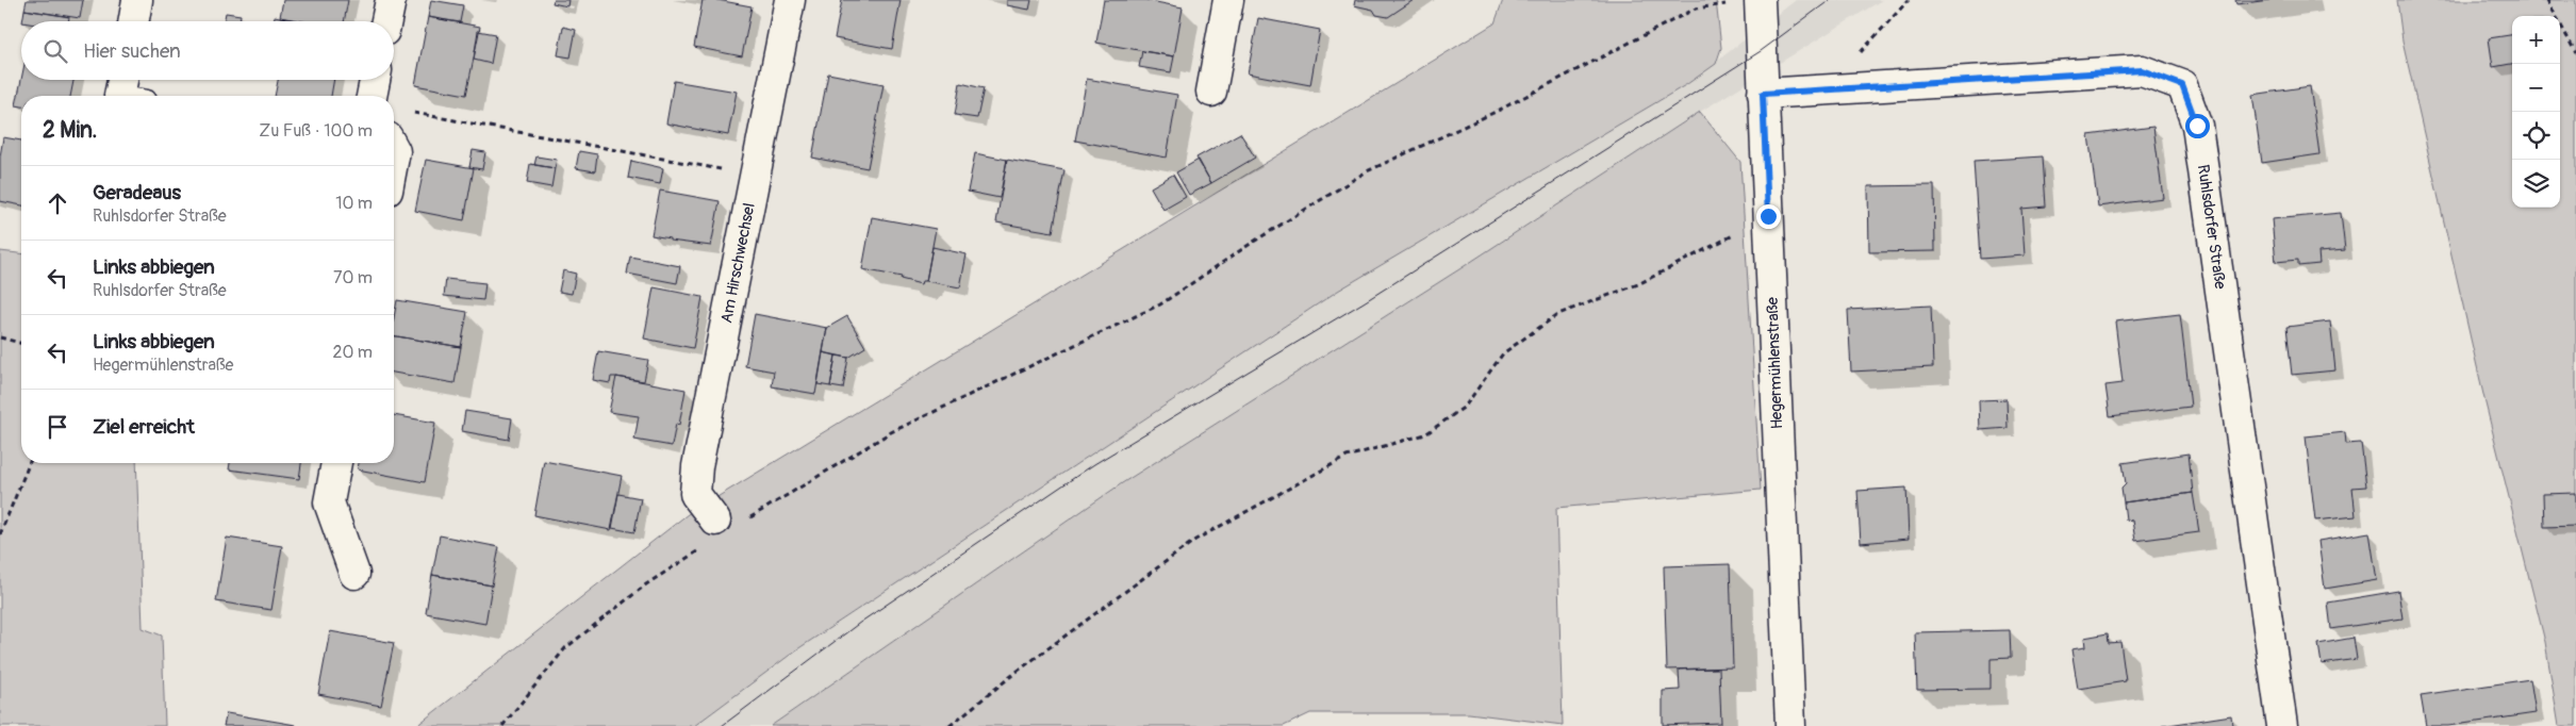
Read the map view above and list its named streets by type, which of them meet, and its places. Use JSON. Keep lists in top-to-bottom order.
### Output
{
  "streets": {
    "street": ["Ruhlsdorfer Straße", "Am Hirschwechsel", "Hegermühlenstraße"]
  },
  "crossings": [
    ["Ruhlsdorfer Straße", "Hegermühlenstraße"]
  ],
  "page": {
    "map_buttons": ["+", "−"],
    "search": "Hier suchen",
    "heading": ["2 Min.", "Zu Fuß · 100 m"],
    "list": [
      ["Geradeaus", "Ruhlsdorfer Straße", "10 m"],
      ["Links abbiegen", "Ruhlsdorfer Straße", "70 m"],
      ["Links abbiegen", "Hegermühlenstraße", "20 m"],
      "Ziel erreicht"
    ]
  }
}
